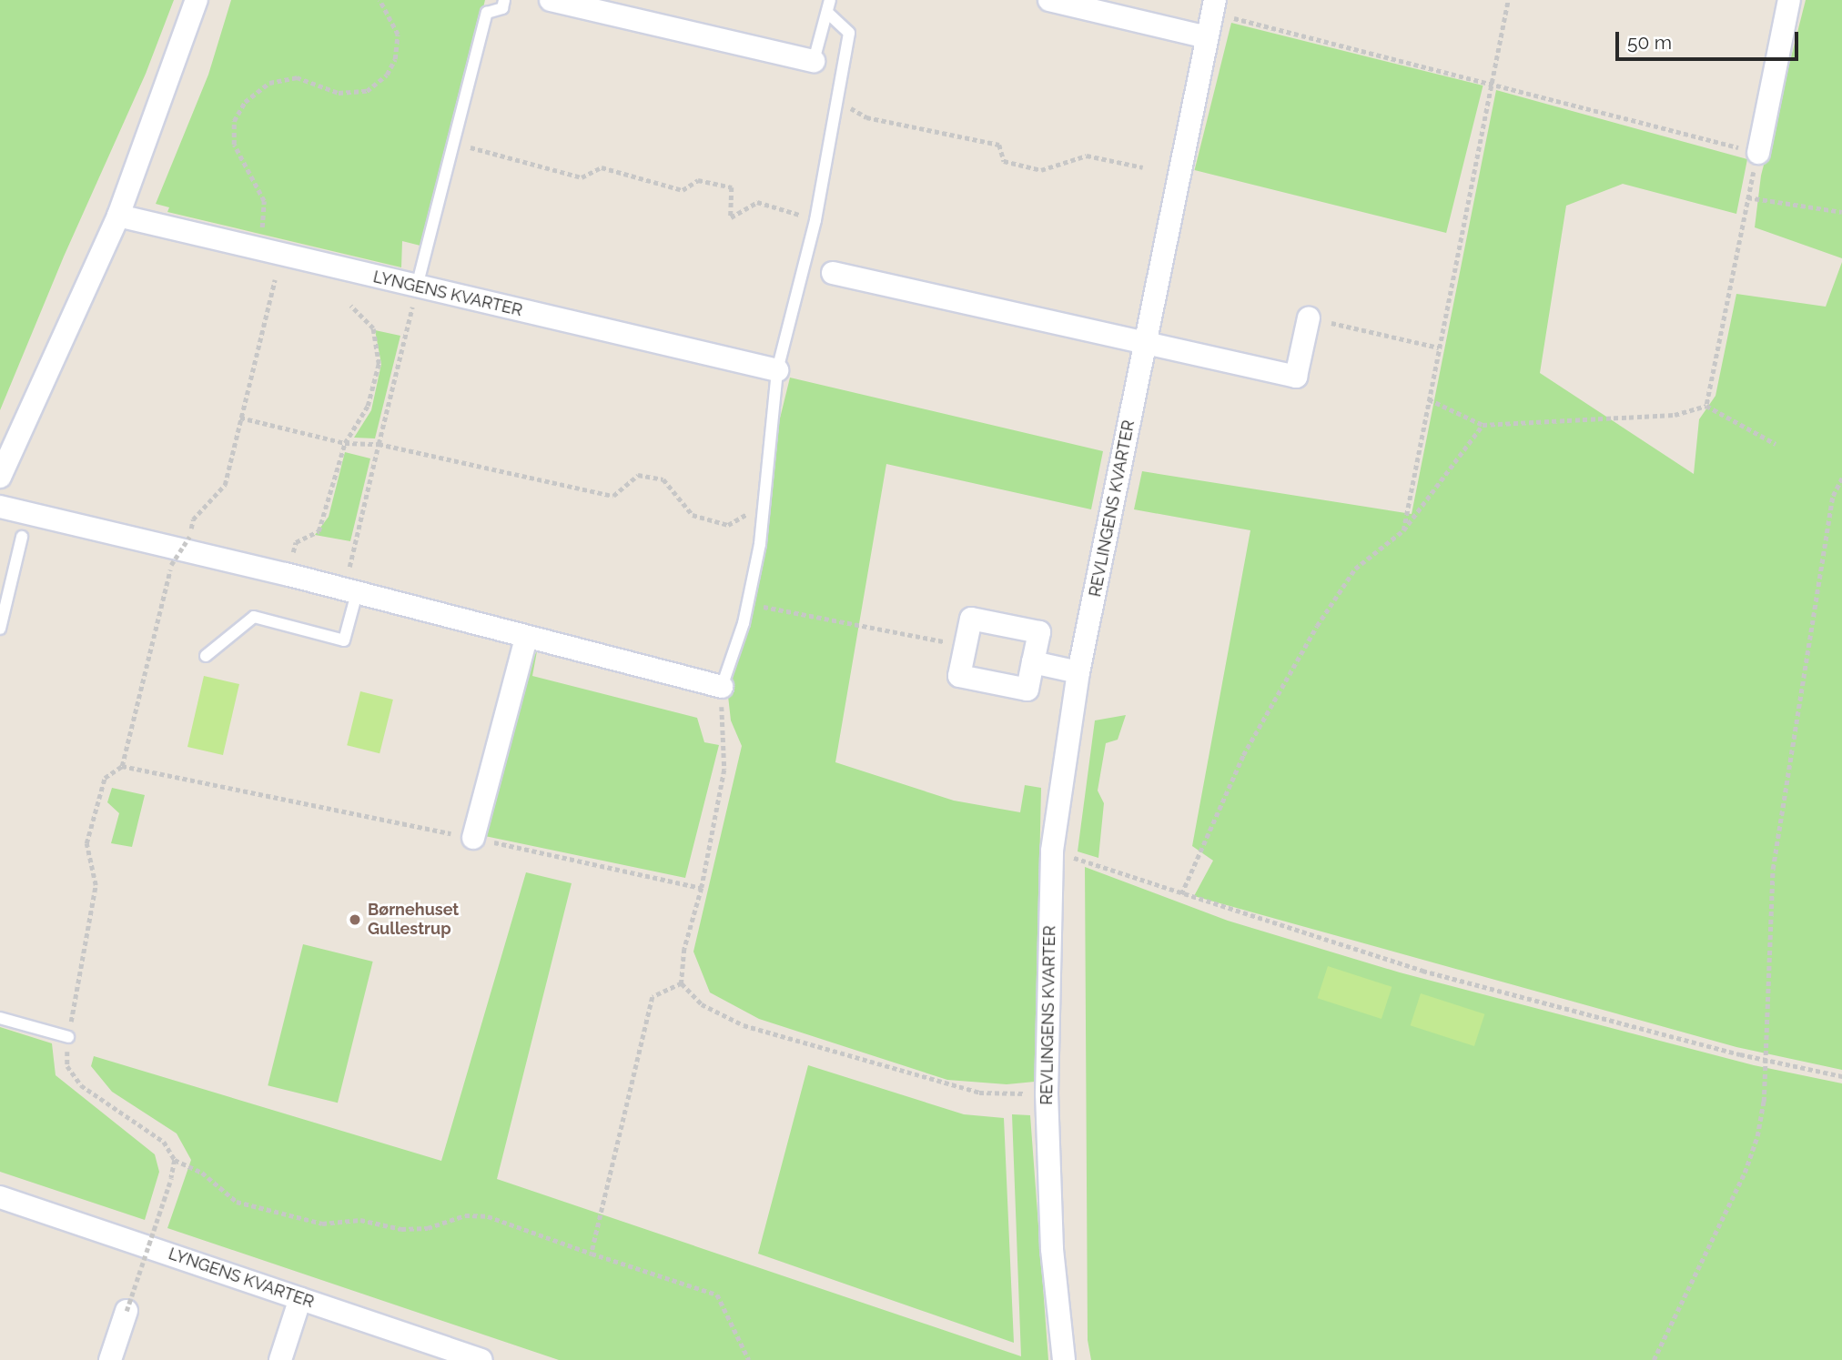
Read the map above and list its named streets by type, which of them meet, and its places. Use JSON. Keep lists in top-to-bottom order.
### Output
{
  "streets": {
    "street": ["LYNGENS KVARTER", "REVLINGENS KVARTER"]
  },
  "places": ["Børnehuset Gullestrup"],
  "scale_bar": "50 m"
}
